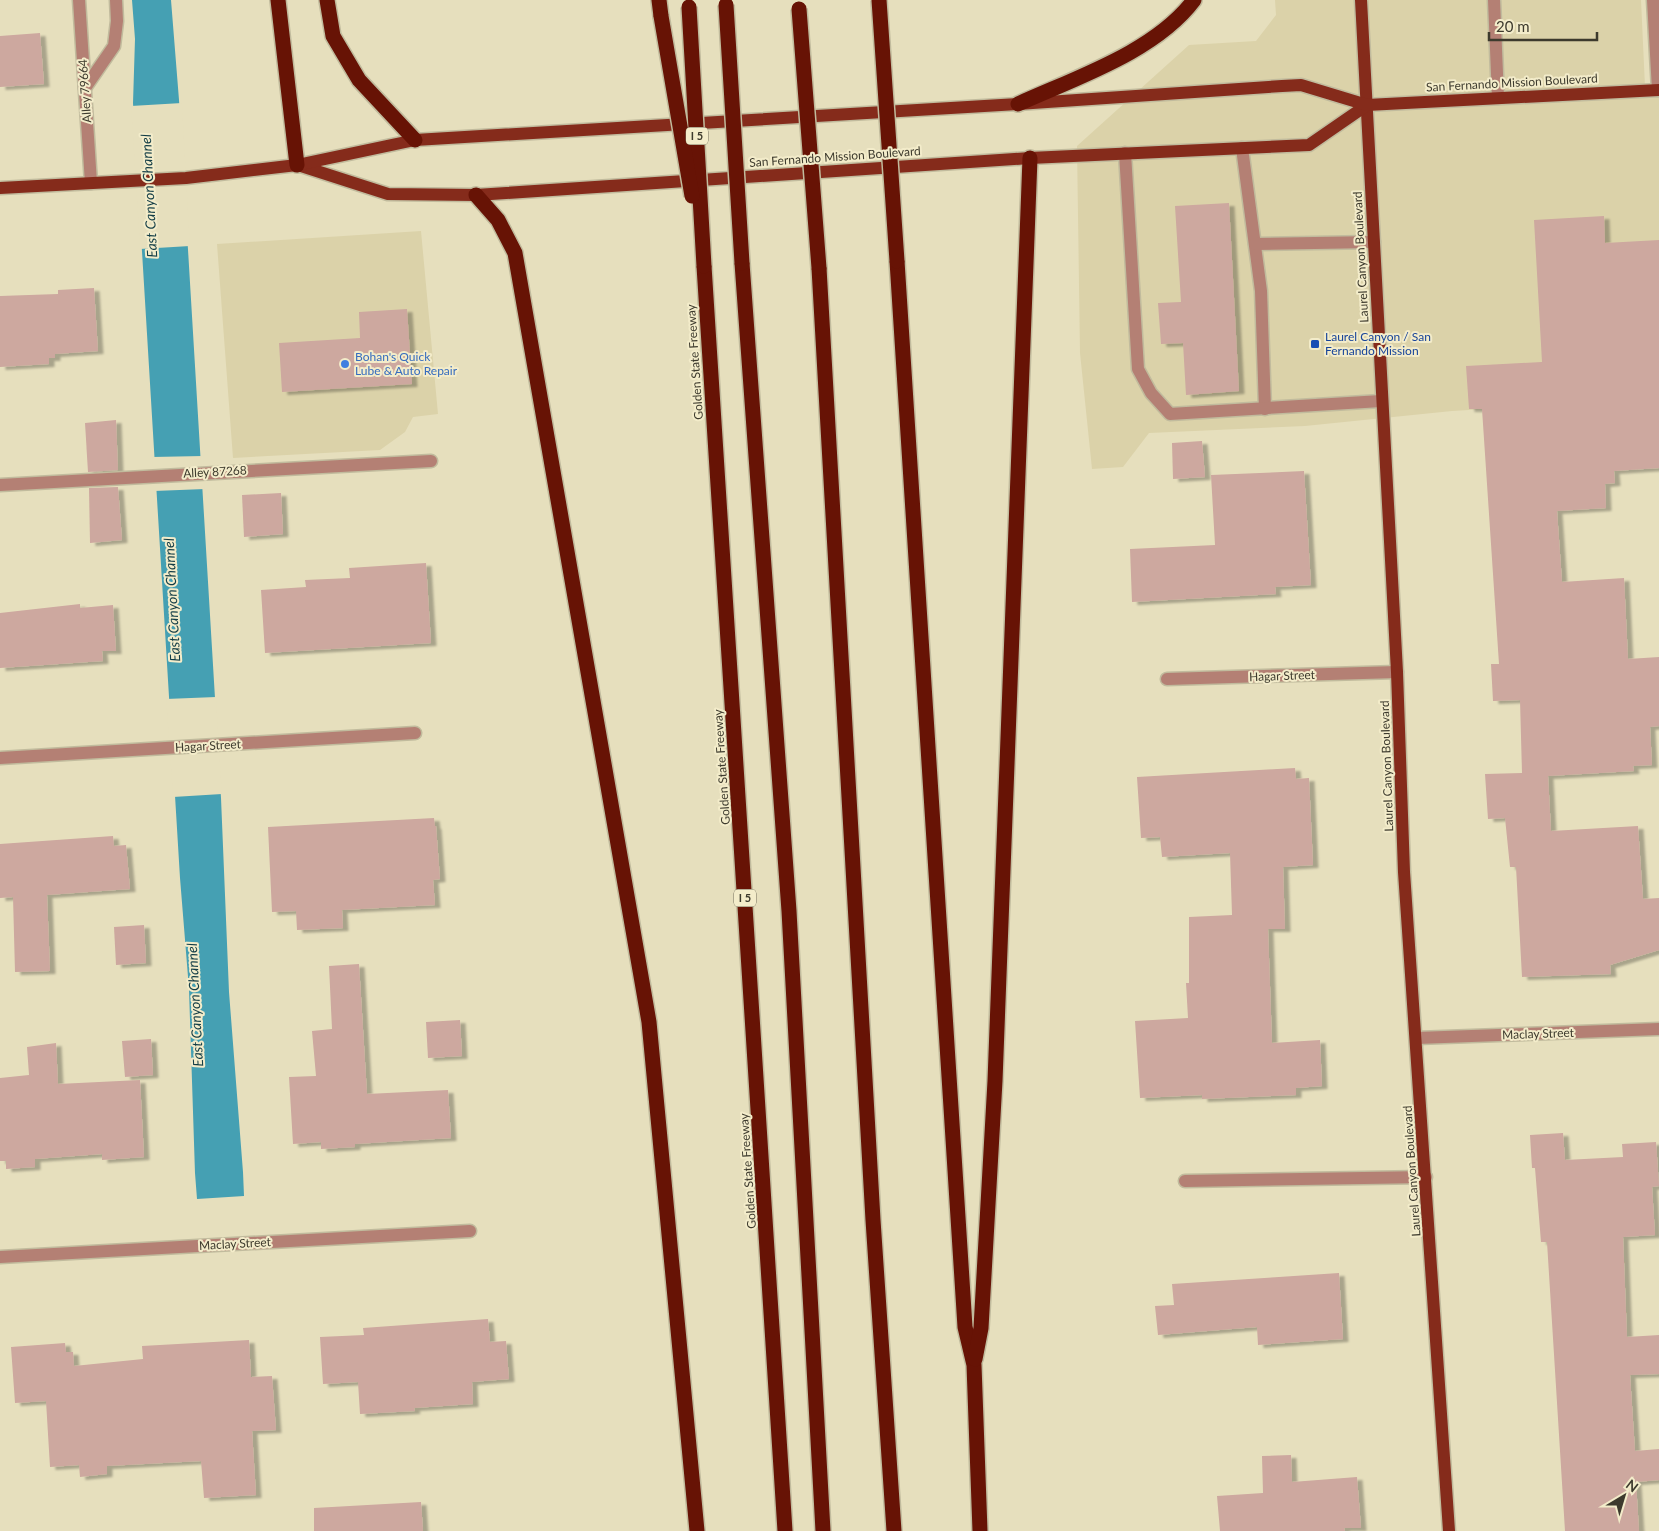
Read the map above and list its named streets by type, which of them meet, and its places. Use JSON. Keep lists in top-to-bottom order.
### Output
{
  "streets": {
    "highway": ["I 5", "Golden State Freeway"],
    "main road": ["San Fernando Mission Boulevard", "Laurel Canyon Boulevard"],
    "street": [
      "Alley 79664",
      "Alley 87268",
      "Hagar Street",
      "Maclay Street"
    ]
  },
  "crossings": [
    ["San Fernando Mission Boulevard", "Alley 79664"],
    ["San Fernando Mission Boulevard", "Laurel Canyon Boulevard"],
    ["Laurel Canyon Boulevard", "Hagar Street"],
    ["Laurel Canyon Boulevard", "Maclay Street"]
  ],
  "water": ["East Canyon Channel"],
  "places": {
    "transit": ["Laurel Canyon / San Fernando Mission"],
    "other": ["Bohan's Quick Lube & Auto Repair"]
  },
  "scale_bar": "20 m",
  "north": "top right"
}
